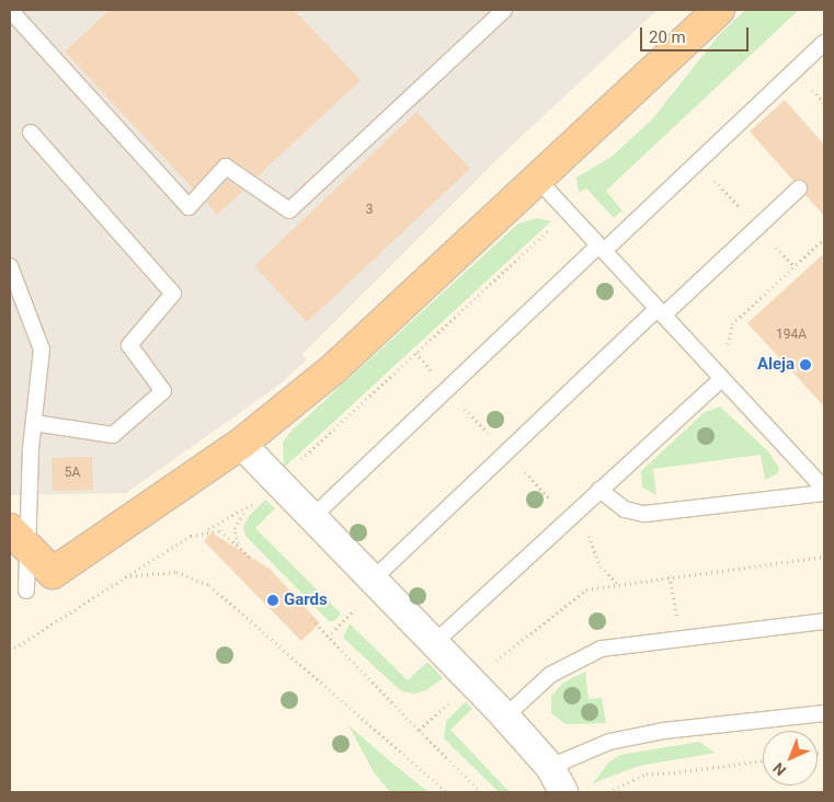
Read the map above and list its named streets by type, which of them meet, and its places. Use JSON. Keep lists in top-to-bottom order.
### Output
{
  "places": ["Aleja", "Gards"],
  "house_numbers": ["3", "194A", "5A"],
  "scale_bar": "20 m",
  "north": "bottom left"
}
